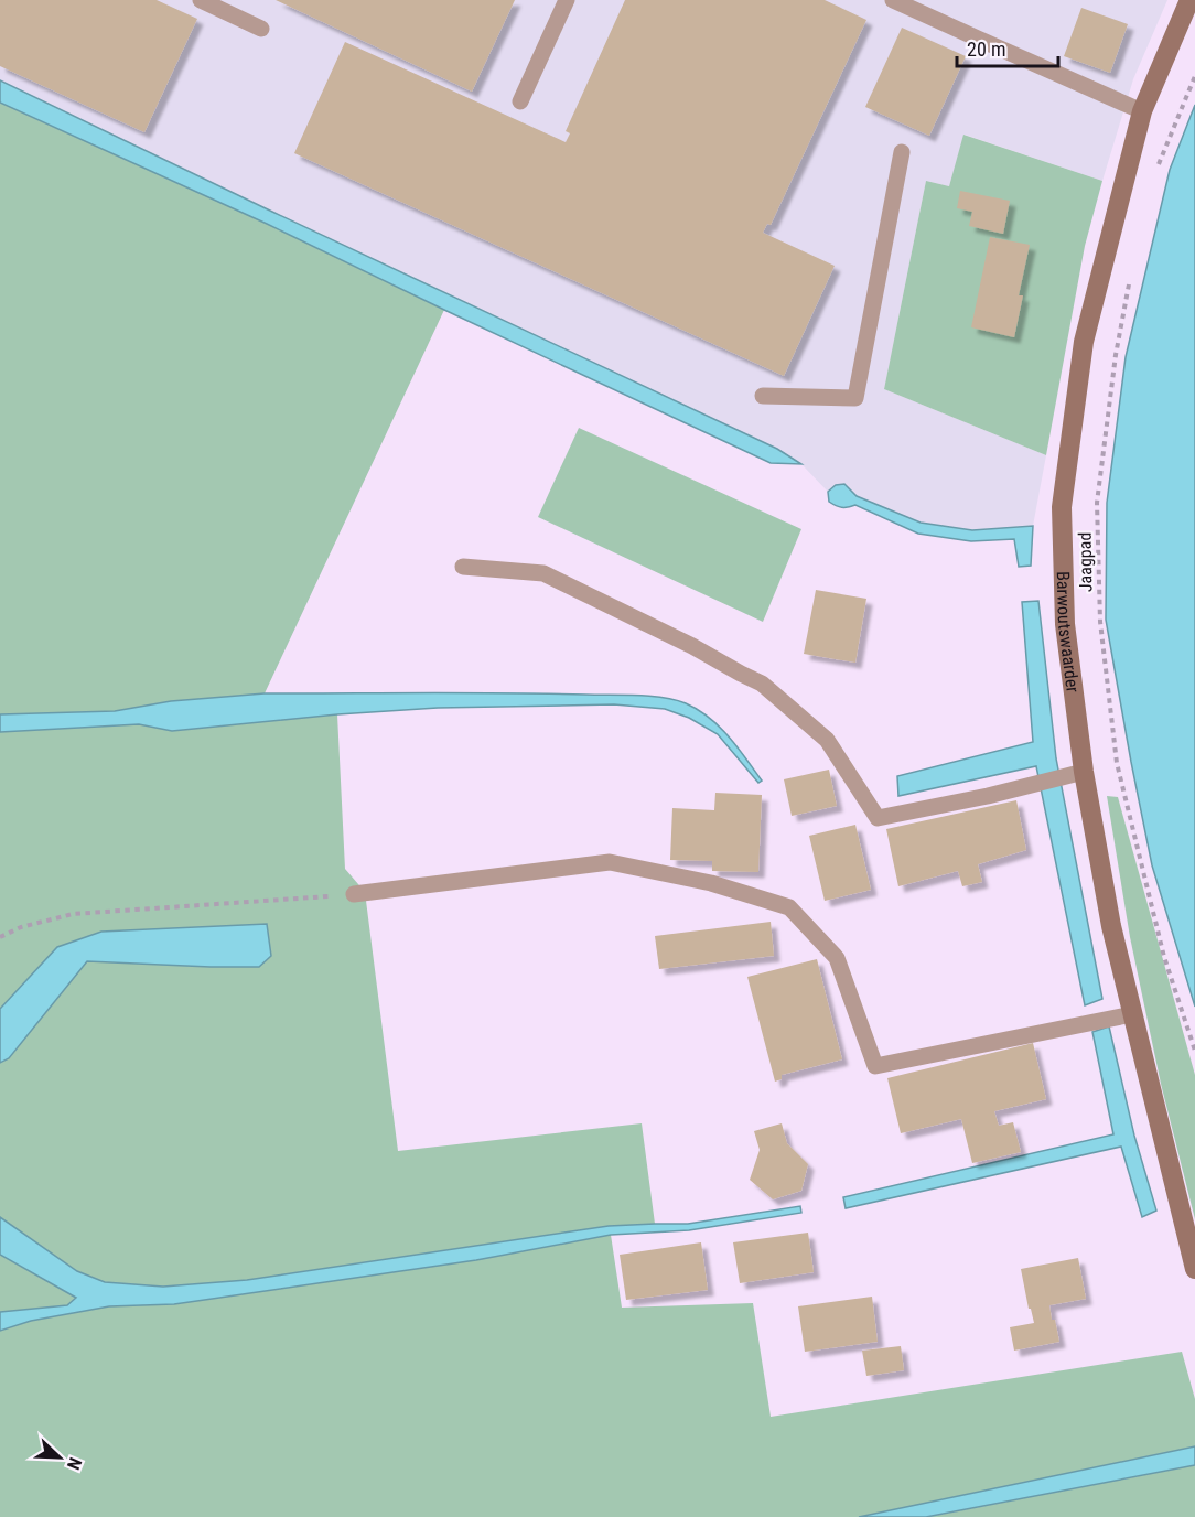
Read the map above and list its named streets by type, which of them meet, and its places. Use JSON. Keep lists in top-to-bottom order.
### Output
{
  "streets": {
    "street": ["Barwoutswaarder"],
    "path": ["Jaagpad"]
  },
  "scale_bar": "20 m",
  "north": "bottom right"
}
